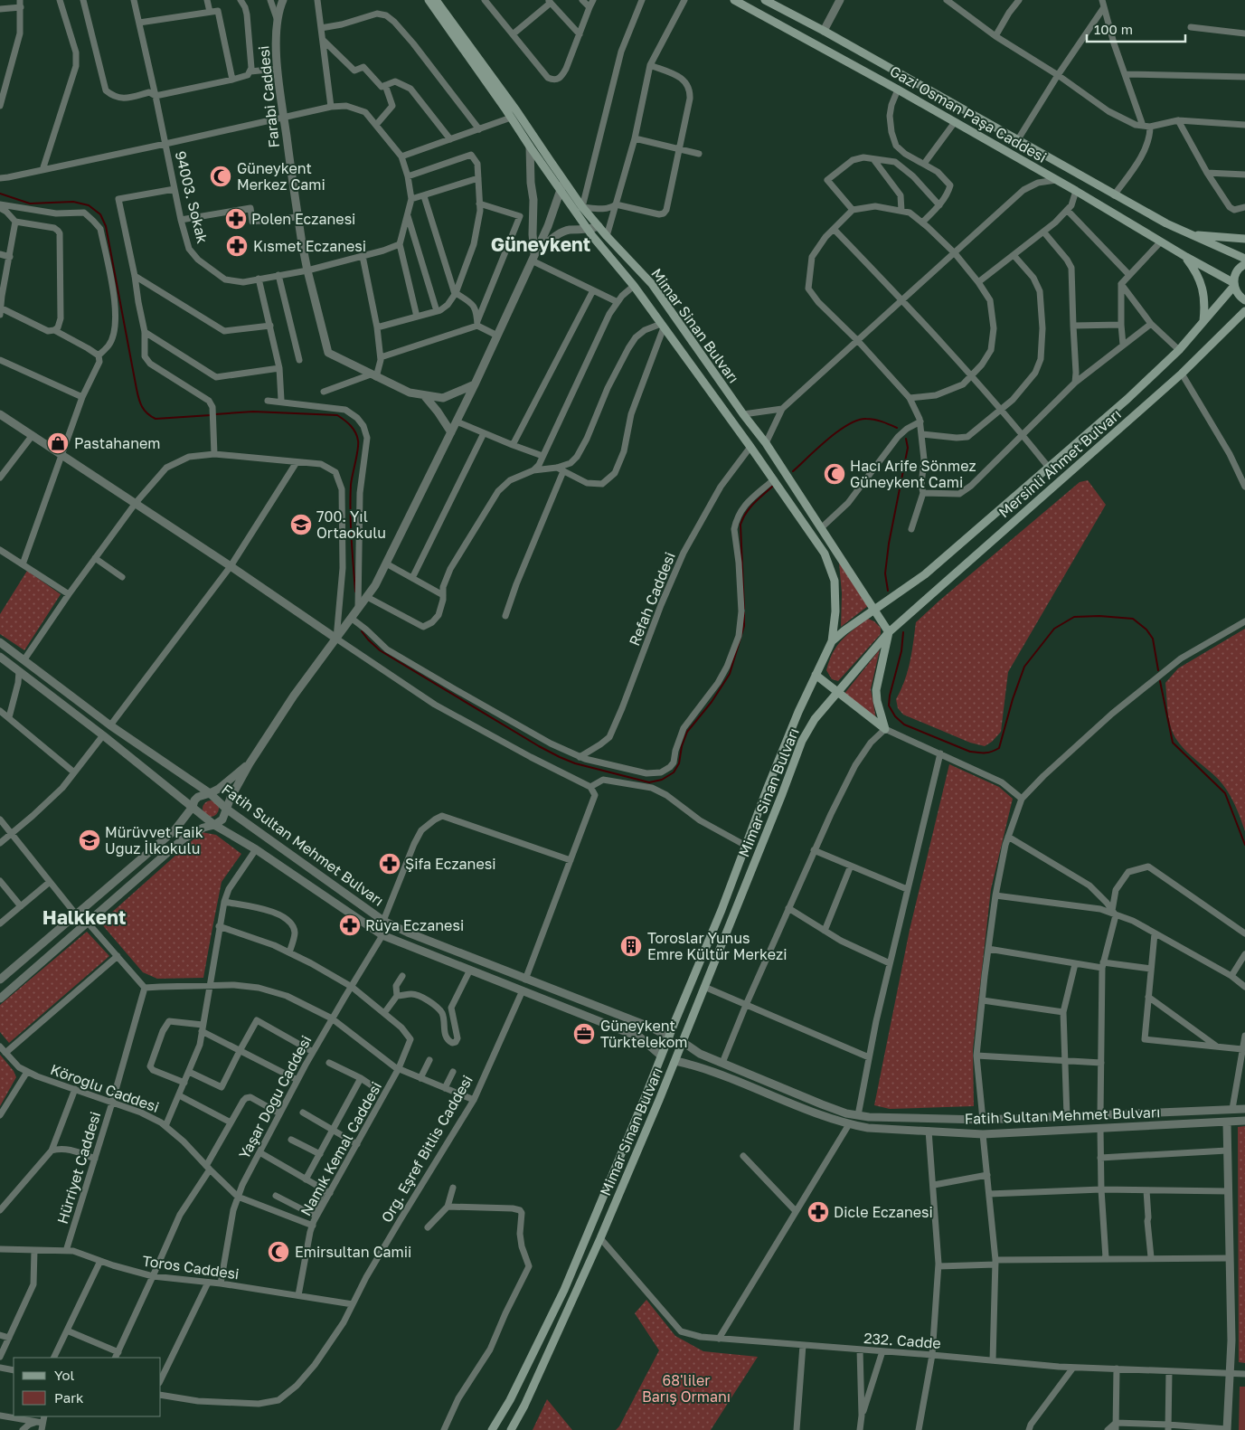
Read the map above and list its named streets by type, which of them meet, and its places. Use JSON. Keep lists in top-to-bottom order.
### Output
{
  "streets": {
    "main road": ["Gazi Osman Paşa Caddesi", "Mimar Sinan Bulvarı", "Mersinli Ahmet Bulvarı"],
    "street": [
      "Farabi Caddesi",
      "94003. Sokak",
      "Refah Caddesi",
      "Fatih Sultan Mehmet Bulvarı",
      "Köroğlu Caddesi",
      "Yaşar Doğu Caddesi",
      "Namık Kemal Caddesi",
      "Org. Eşref Bitlis Caddesi",
      "Hürriyet Caddesi",
      "Toros Caddesi",
      "232. Cadde"
    ]
  },
  "crossings": [
    ["Farabi Caddesi", "94003. Sokak"],
    ["Gazi Osman Paşa Caddesi", "Mersinli Ahmet Bulvarı"],
    ["Mimar Sinan Bulvarı", "Mersinli Ahmet Bulvarı"],
    ["Mimar Sinan Bulvarı", "Refah Caddesi"],
    ["Mimar Sinan Bulvarı", "Fatih Sultan Mehmet Bulvarı"],
    ["Mimar Sinan Bulvarı", "232. Cadde"],
    ["Fatih Sultan Mehmet Bulvarı", "Yaşar Doğu Caddesi"],
    ["Fatih Sultan Mehmet Bulvarı", "Org. Eşref Bitlis Caddesi"],
    ["Köroğlu Caddesi", "Yaşar Doğu Caddesi"],
    ["Köroğlu Caddesi", "Namık Kemal Caddesi"],
    ["Köroğlu Caddesi", "Hürriyet Caddesi"],
    ["Yaşar Doğu Caddesi", "Toros Caddesi"],
    ["Namık Kemal Caddesi", "Toros Caddesi"],
    ["Org. Eşref Bitlis Caddesi", "Toros Caddesi"],
    ["Hürriyet Caddesi", "Toros Caddesi"]
  ],
  "districts": ["Güneykent", "Halkkent"],
  "parks": ["68'liler Barış Ormanı"],
  "places": {
    "mosque": ["Güneykent Merkez Cami", "Hacı Arife Sönmez Güneykent Cami", "Emirsultan Camii"],
    "pharmacy": [
      "Polen Eczanesi",
      "Kısmet Eczanesi",
      "Şifa Eczanesi",
      "Rüya Eczanesi",
      "Dicle Eczanesi"
    ],
    "shop": ["Pastahanem"],
    "school or university": ["700. Yıl Ortaokulu", "Mürüvvet Faik Uğuz İlkokulu"],
    "building": ["Toroslar Yunus Emre Kültür Merkezi"],
    "office": ["Güneykent Türktelekom"]
  },
  "legend": ["Yol", "Park"],
  "scale_bar": "100 m"
}
